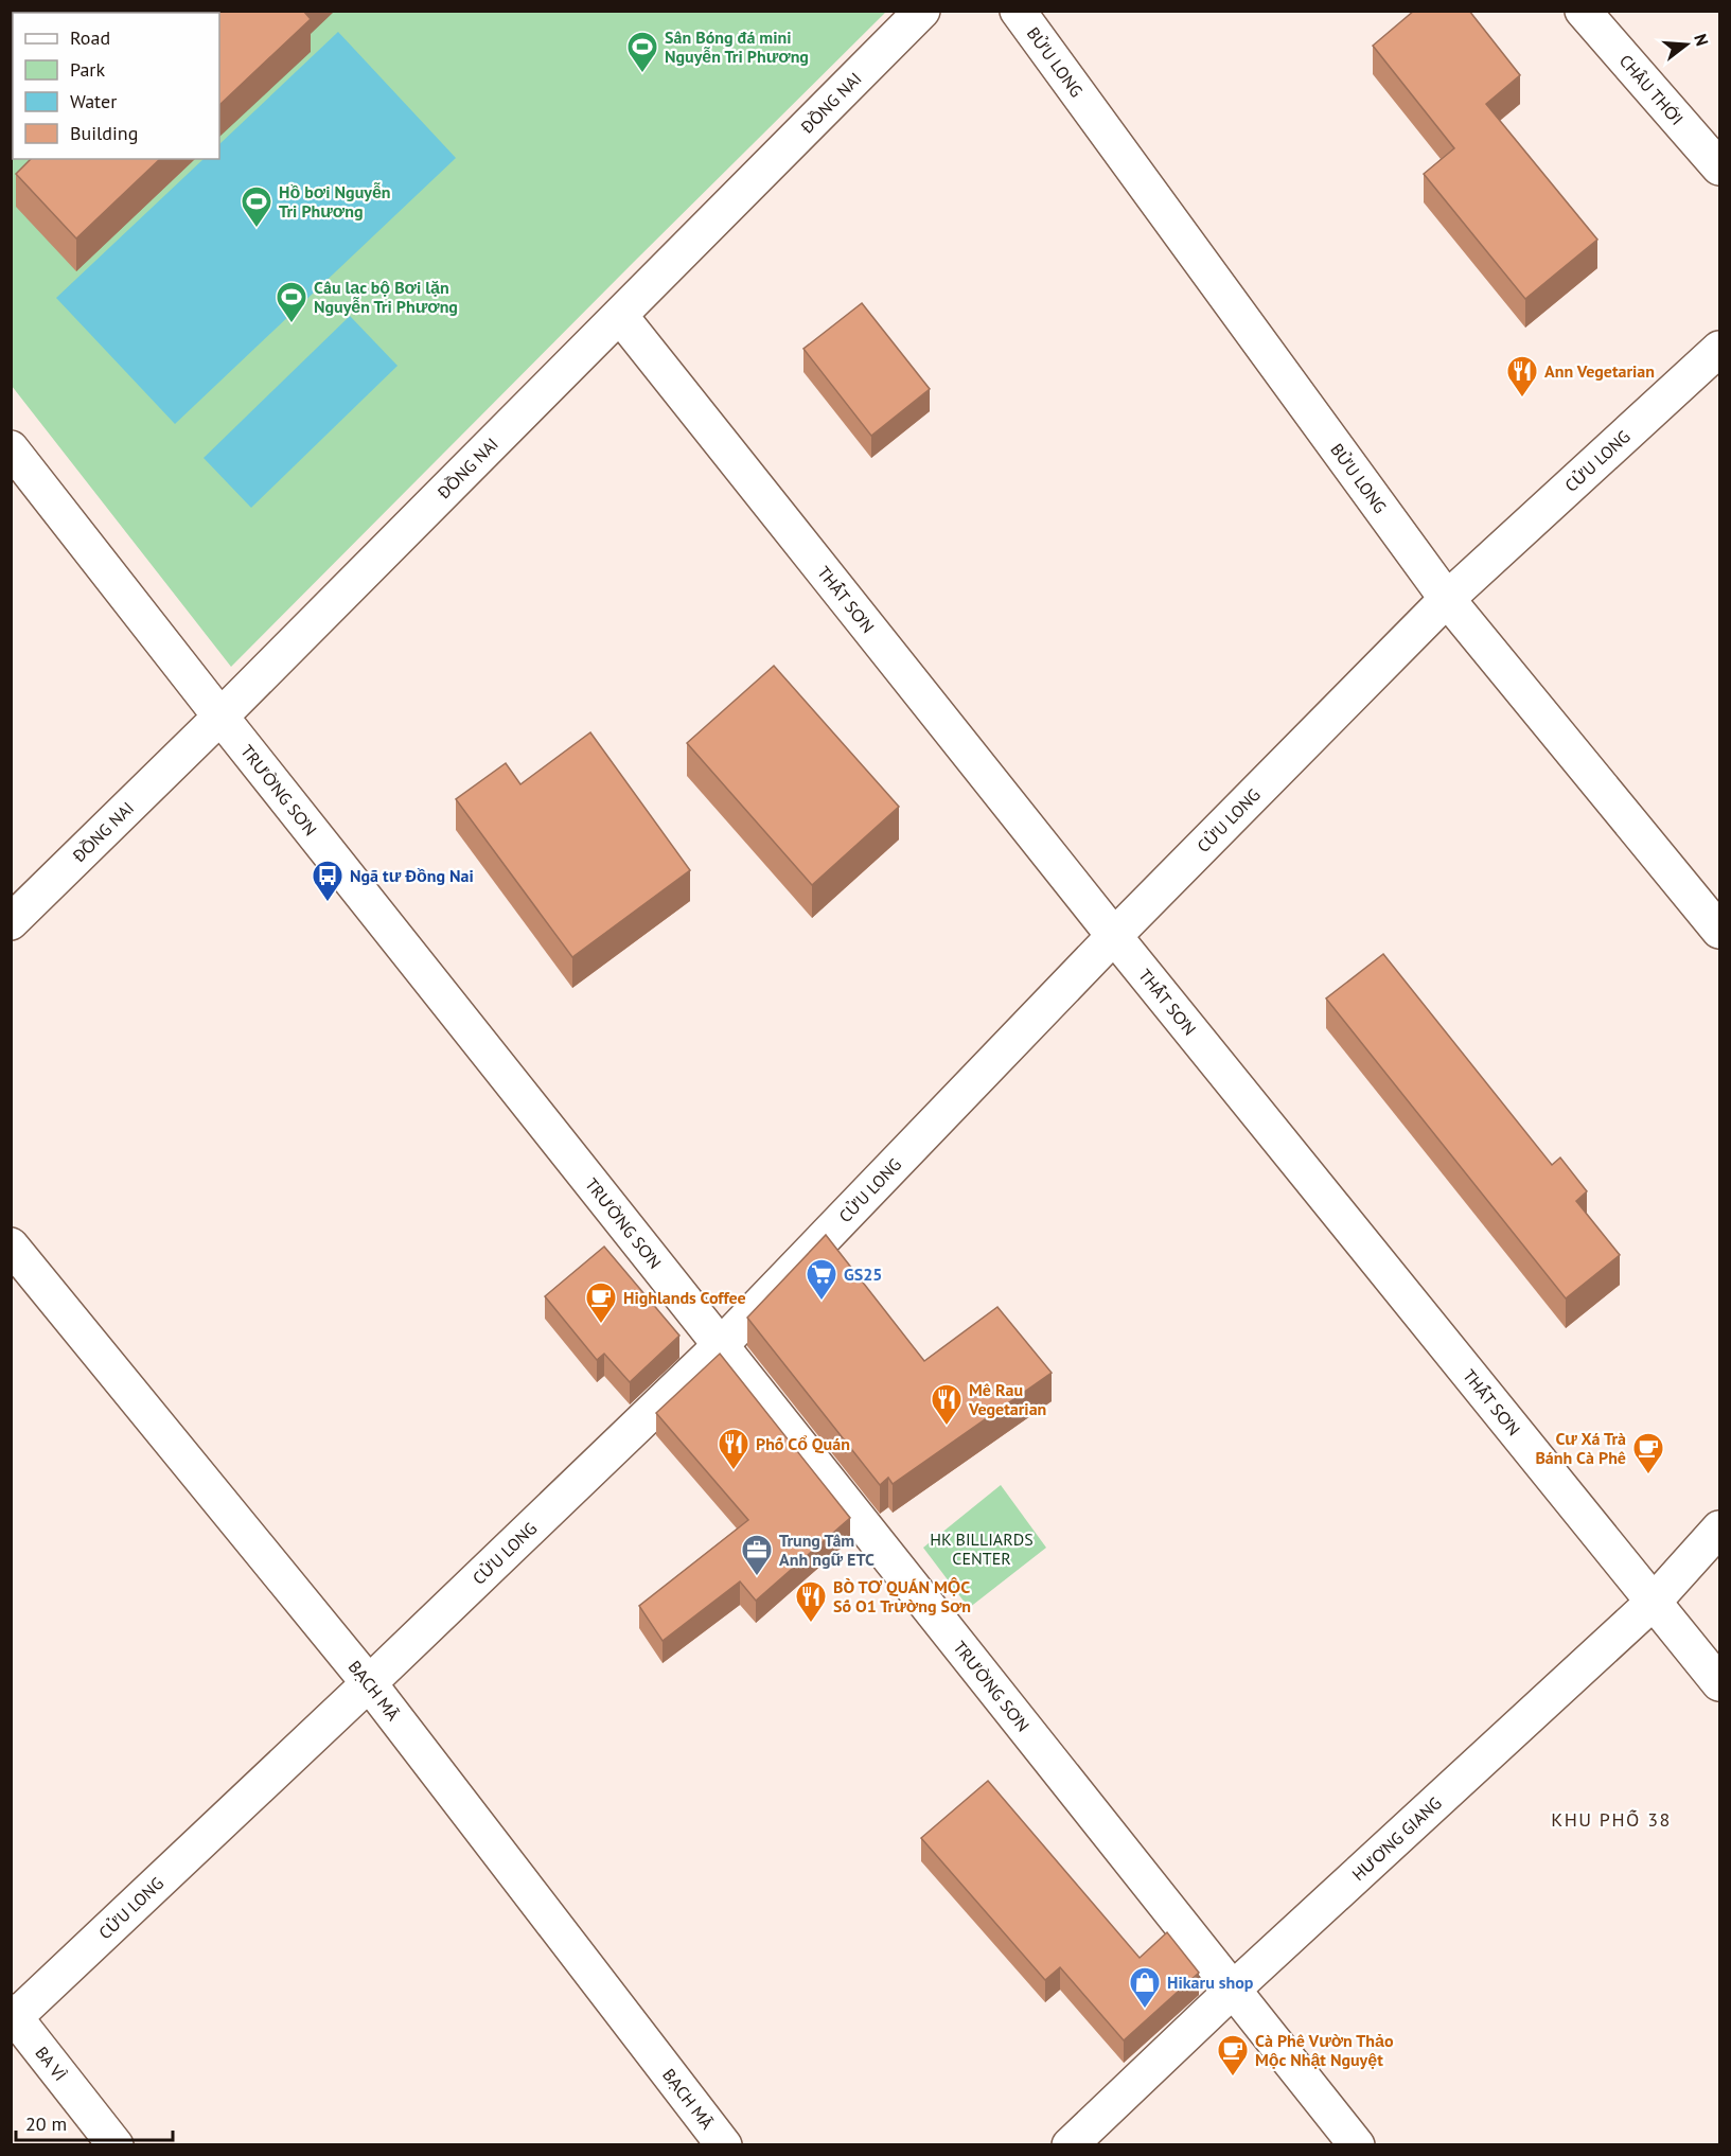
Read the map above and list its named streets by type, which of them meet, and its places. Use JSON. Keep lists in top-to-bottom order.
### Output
{
  "streets": {
    "street": [
      "BỬU LONG",
      "CHÂU THỚI",
      "ĐỒNG NAI",
      "CỬU LONG",
      "THẤT SƠN",
      "TRƯỜNG SƠN",
      "BẠCH MÃ",
      "HƯƠNG GIANG",
      "BA VÌ"
    ]
  },
  "crossings": [
    ["BỬU LONG", "CỬU LONG"],
    ["ĐỒNG NAI", "THẤT SƠN"],
    ["ĐỒNG NAI", "TRƯỜNG SƠN"],
    ["CỬU LONG", "THẤT SƠN"],
    ["CỬU LONG", "TRƯỜNG SƠN"],
    ["CỬU LONG", "BẠCH MÃ"],
    ["CỬU LONG", "BA VÌ"],
    ["THẤT SƠN", "HƯƠNG GIANG"],
    ["TRƯỜNG SƠN", "HƯƠNG GIANG"]
  ],
  "districts": ["KHU PHỐ 38"],
  "parks": ["HK BILLIARDS CENTER"],
  "places": {
    "sports": ["Sân Bóng đá mini Nguyễn Tri Phương", "Hồ bơi Nguyễn Tri Phương", "Câu lạc bộ Bơi lặn Nguyễn Tri Phương"],
    "restaurant": [
      "Ann Vegetarian",
      "Mê Rau Vegetarian",
      "Phố Cổ Quán",
      "BÒ TƠ QUÁN MỘC Số O1 Trường Sơn"
    ],
    "bus stop": ["Ngã tư Đồng Nai"],
    "supermarket": ["GS25"],
    "cafe": ["Highlands Coffee", "Cư Xá Trà Bánh Cà Phê", "Cà Phê Vườn Thảo Mộc Nhật Nguyệt"],
    "office": ["Trung Tâm Anh ngữ ETC"],
    "shop": ["Hikaru shop"]
  },
  "legend": [
    "Road",
    "Park",
    "Water",
    "Building"
  ],
  "scale_bar": "20 m",
  "north": "right"
}
